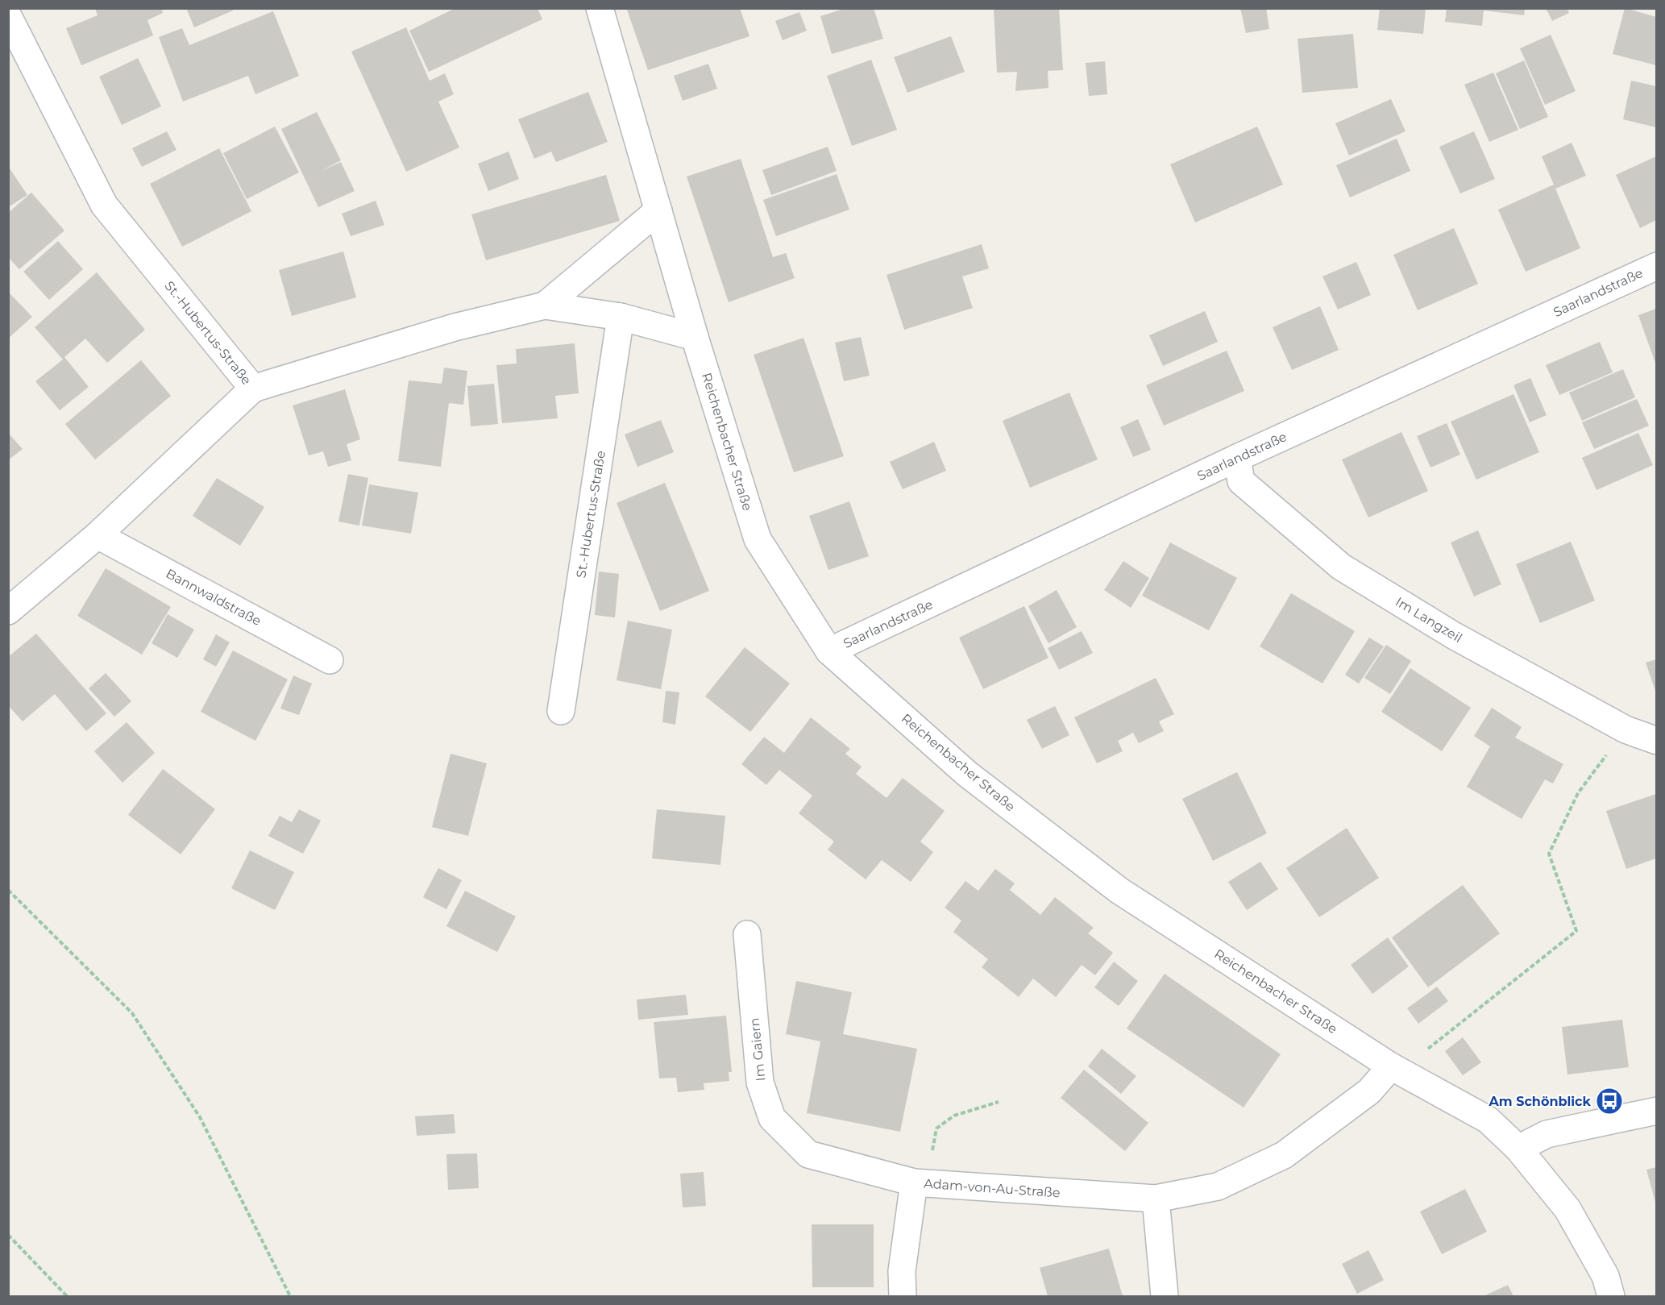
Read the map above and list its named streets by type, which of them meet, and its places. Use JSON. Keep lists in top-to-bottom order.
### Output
{
  "streets": {
    "street": [
      "Saarlandstraße",
      "St.-Hubertus-Straße",
      "Reichenbacher Straße",
      "Bannwaldstraße",
      "Im Langzeil",
      "Im Gaiern",
      "Adam-von-Au-Straße"
    ]
  },
  "crossings": [
    ["Saarlandstraße", "Reichenbacher Straße"],
    ["Saarlandstraße", "Im Langzeil"],
    ["St.-Hubertus-Straße", "Reichenbacher Straße"],
    ["Reichenbacher Straße", "Adam-von-Au-Straße"],
    ["Im Gaiern", "Adam-von-Au-Straße"]
  ],
  "places": {
    "bus stop": ["Am Schönblick"]
  }
}
